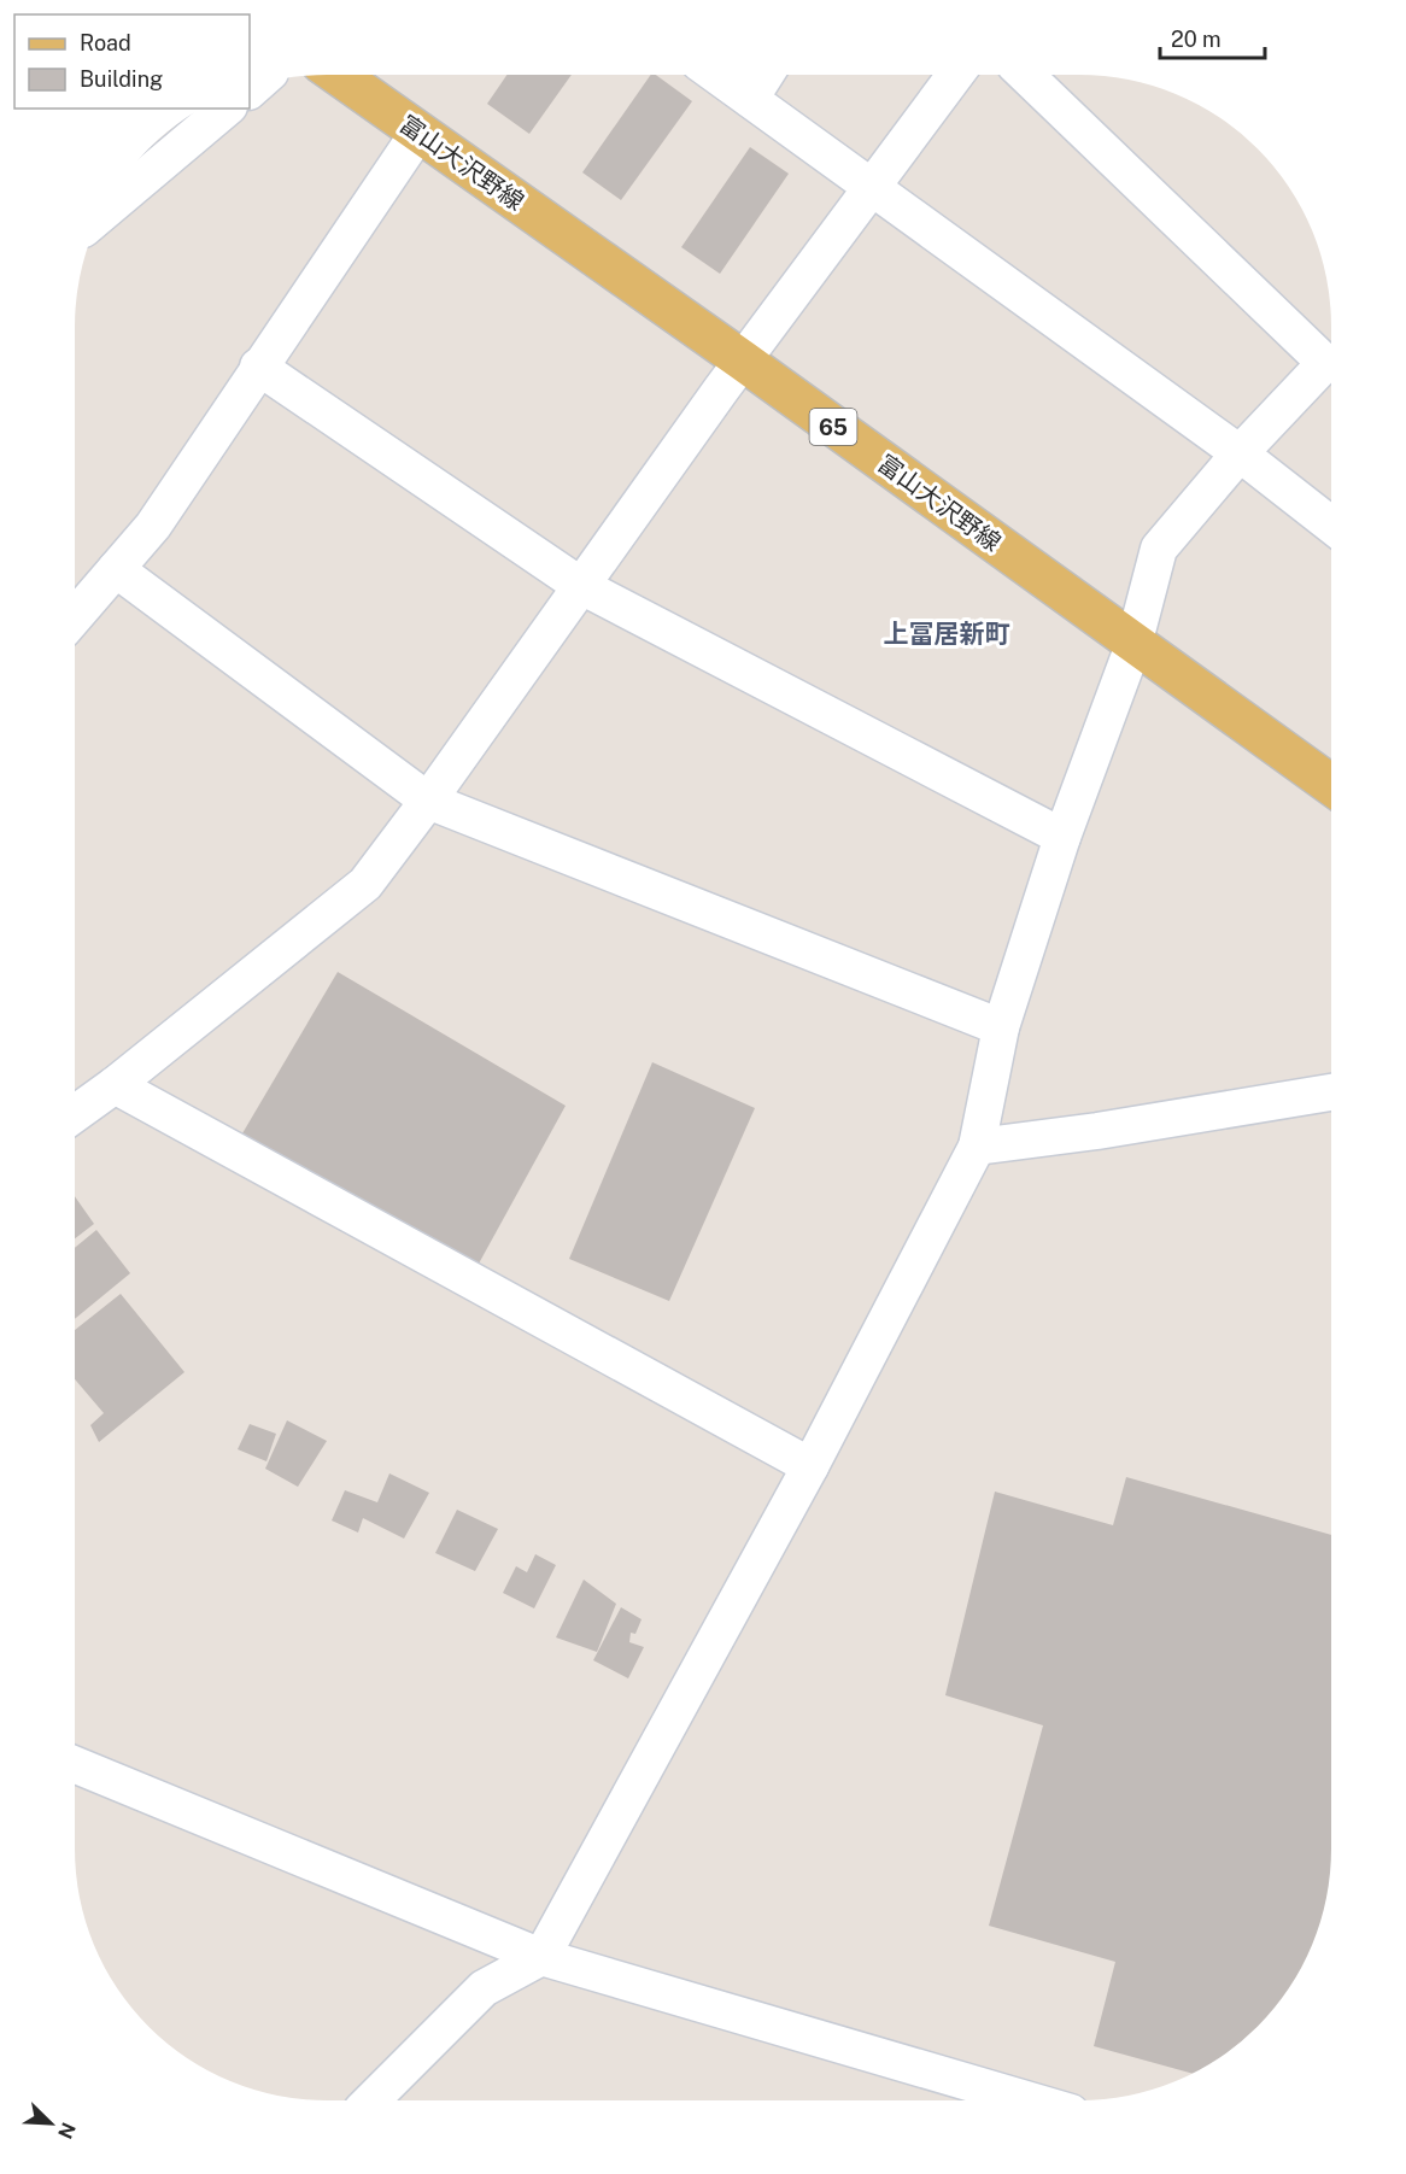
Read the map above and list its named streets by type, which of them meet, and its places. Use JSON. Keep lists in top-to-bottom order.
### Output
{
  "streets": {
    "main road": ["富山大沢野線", "65"]
  },
  "districts": ["上冨居新町"],
  "legend": ["Road", "Building"],
  "scale_bar": "20 m",
  "north": "bottom right"
}
